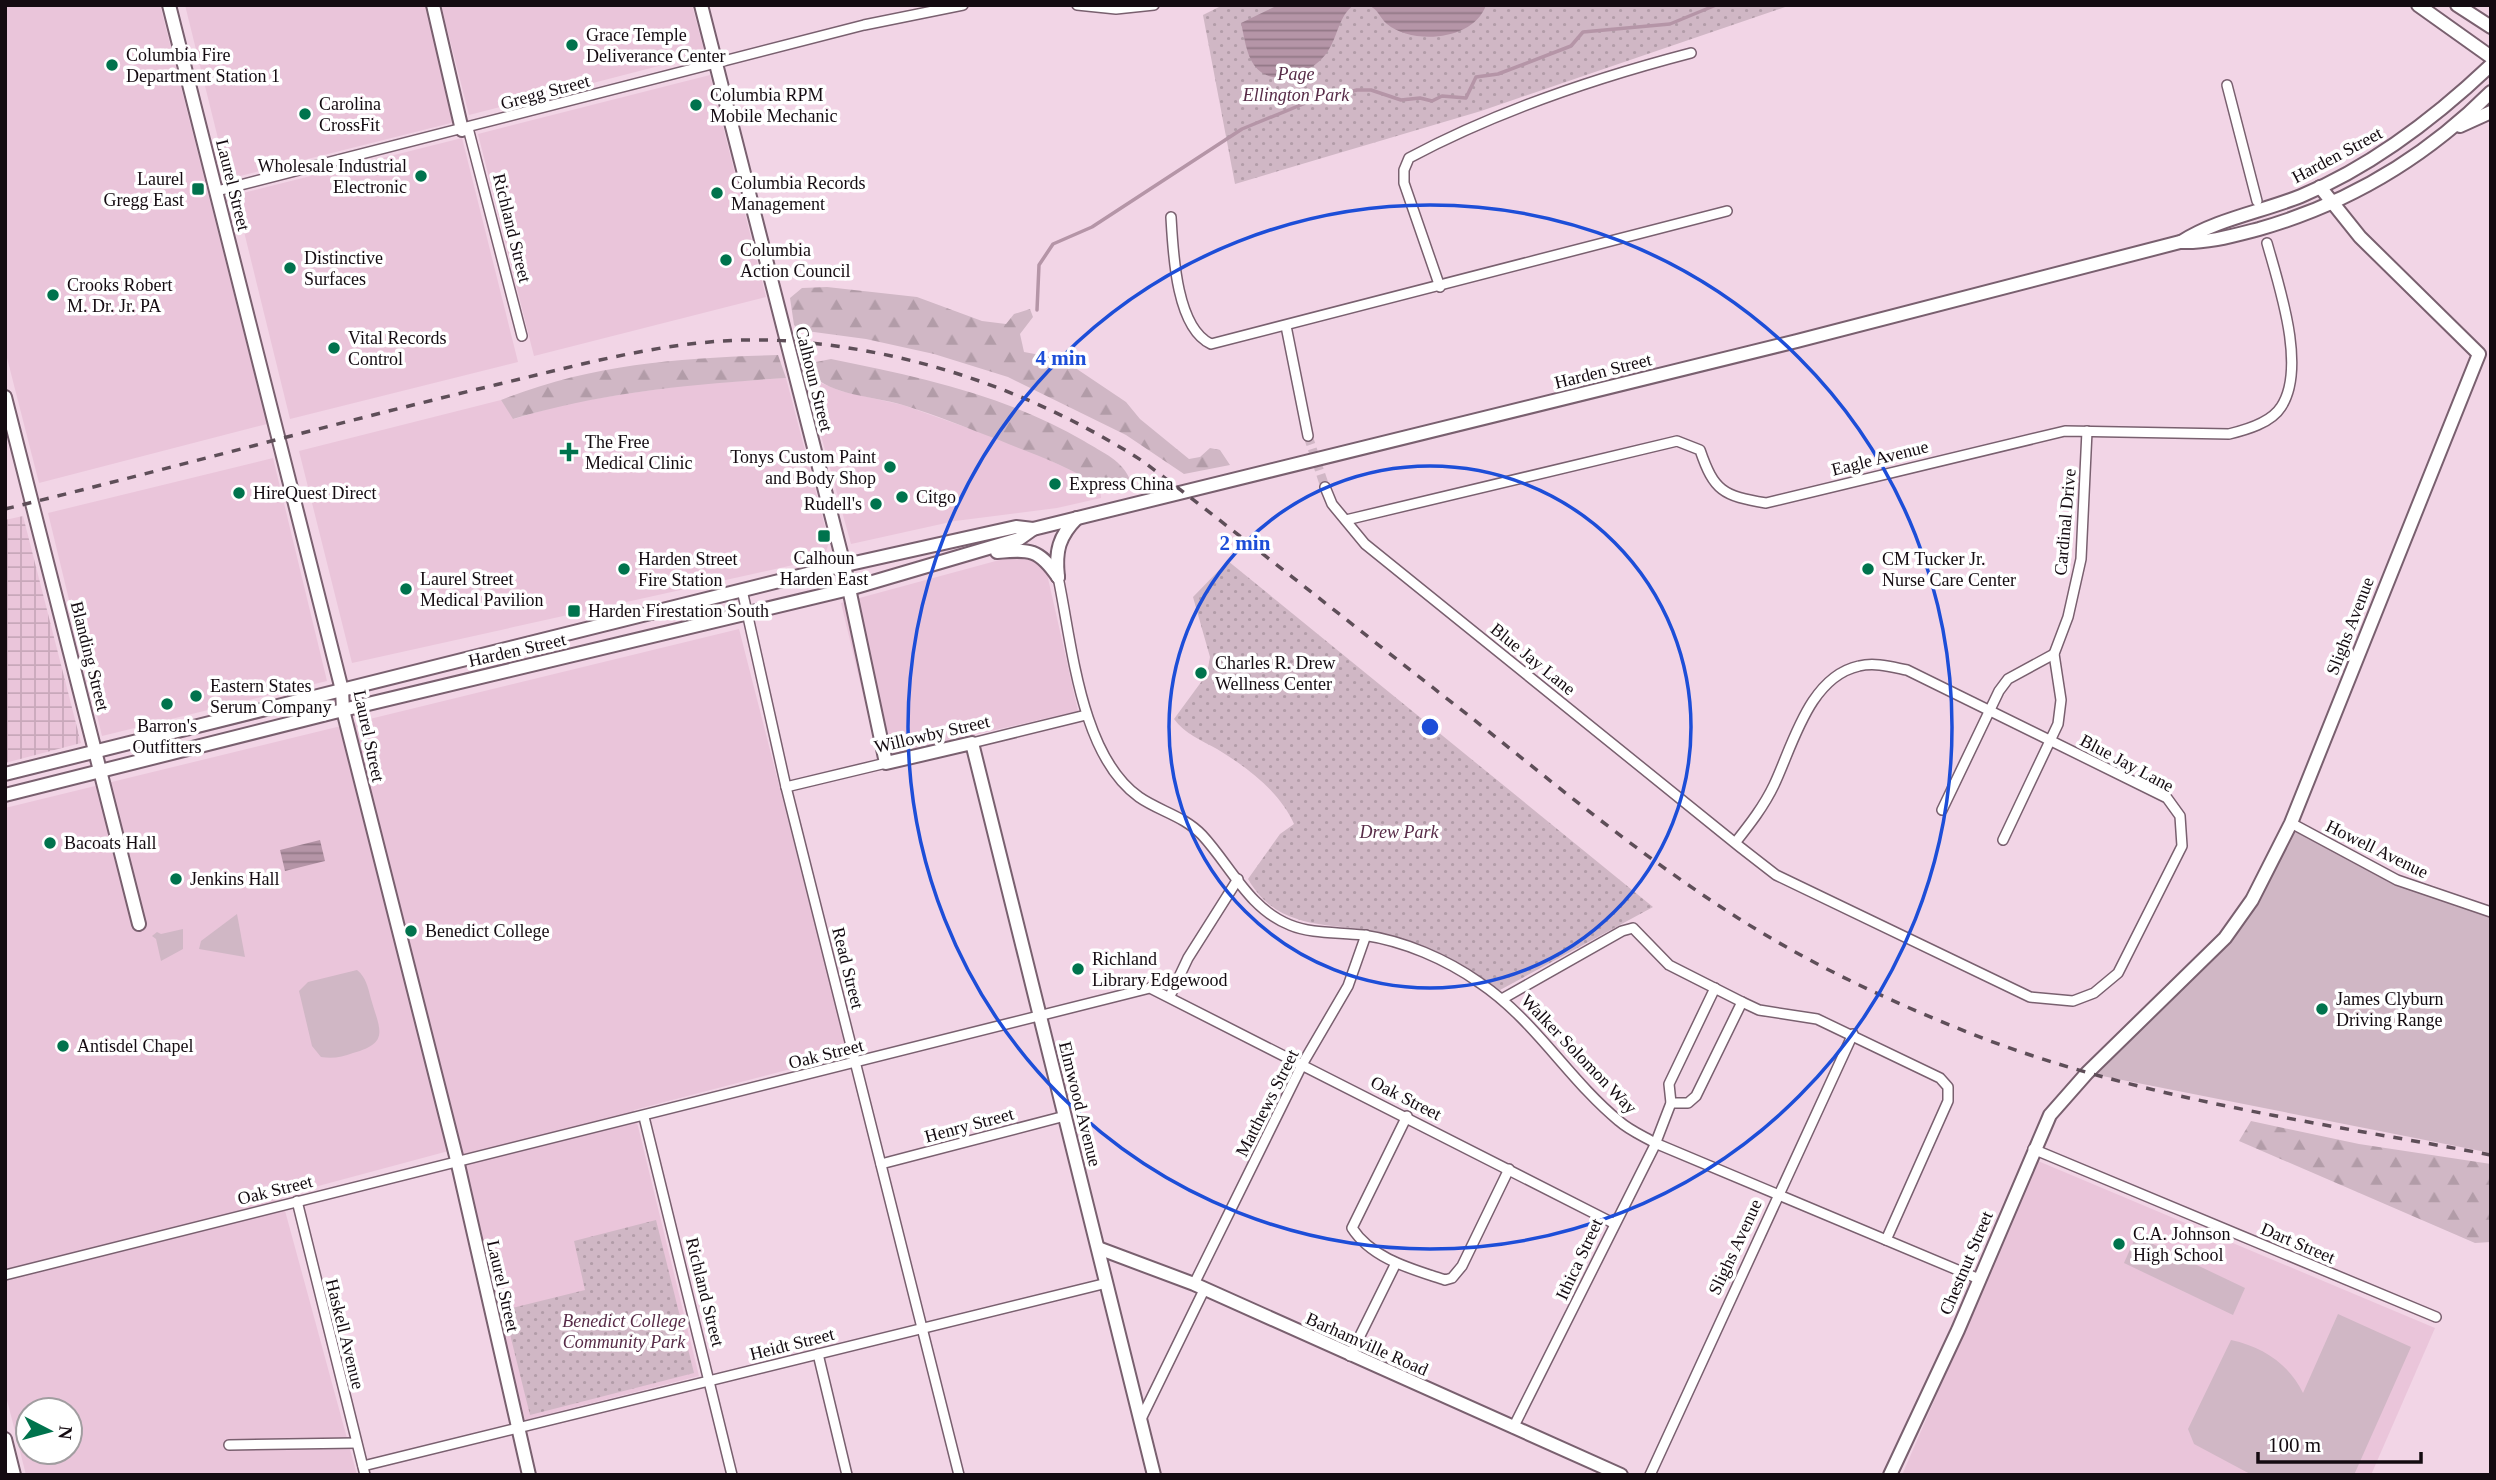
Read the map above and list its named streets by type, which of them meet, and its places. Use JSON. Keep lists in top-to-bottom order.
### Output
{
  "streets": {
    "street": [
      "Gregg Street",
      "Harden Street",
      "Laurel Street",
      "Richland Street",
      "Calhoun Street",
      "Eagle Avenue",
      "Cardinal Drive",
      "Slighs Avenue",
      "Blanding Street",
      "Blue Jay Lane",
      "Willowby Street",
      "Howell Avenue",
      "Read Street",
      "Oak Street",
      "Walker Solomon Way",
      "Matthews Street",
      "Elmwood Avenue",
      "Henry Street",
      "Dart Street",
      "Ithica Street",
      "Chestnut Street",
      "Haskell Avenue",
      "Heidt Street",
      "Barhamville Road"
    ]
  },
  "crossings": [
    ["Gregg Street", "Laurel Street"],
    ["Gregg Street", "Richland Street"],
    ["Gregg Street", "Calhoun Street"],
    ["Harden Street", "Laurel Street"],
    ["Harden Street", "Calhoun Street"],
    ["Harden Street", "Slighs Avenue"],
    ["Harden Street", "Blanding Street"],
    ["Harden Street", "Read Street"],
    ["Laurel Street", "Oak Street"],
    ["Laurel Street", "Heidt Street"],
    ["Richland Street", "Oak Street"],
    ["Richland Street", "Heidt Street"],
    ["Calhoun Street", "Willowby Street"],
    ["Eagle Avenue", "Cardinal Drive"],
    ["Eagle Avenue", "Blue Jay Lane"],
    ["Cardinal Drive", "Blue Jay Lane"],
    ["Slighs Avenue", "Howell Avenue"],
    ["Slighs Avenue", "Walker Solomon Way"],
    ["Slighs Avenue", "Chestnut Street"],
    ["Willowby Street", "Read Street"],
    ["Willowby Street", "Walker Solomon Way"],
    ["Willowby Street", "Elmwood Avenue"],
    ["Read Street", "Oak Street"],
    ["Read Street", "Henry Street"],
    ["Read Street", "Heidt Street"],
    ["Oak Street", "Matthews Street"],
    ["Oak Street", "Elmwood Avenue"],
    ["Oak Street", "Ithica Street"],
    ["Oak Street", "Haskell Avenue"],
    ["Walker Solomon Way", "Matthews Street"],
    ["Walker Solomon Way", "Ithica Street"],
    ["Walker Solomon Way", "Chestnut Street"],
    ["Matthews Street", "Elmwood Avenue"],
    ["Matthews Street", "Barhamville Road"],
    ["Elmwood Avenue", "Henry Street"],
    ["Elmwood Avenue", "Heidt Street"],
    ["Elmwood Avenue", "Barhamville Road"],
    ["Dart Street", "Chestnut Street"],
    ["Ithica Street", "Barhamville Road"],
    ["Haskell Avenue", "Heidt Street"]
  ],
  "parks": ["Page Ellington Park", "Drew Park", "Benedict College Community Park"],
  "places": {
    "other": [
      "Grace Temple Deliverance Center",
      "Columbia Fire Department Station 1",
      "Columbia RPM Mobile Mechanic",
      "Carolina CrossFit",
      "Wholesale Industrial Electronic",
      "Columbia Records Management",
      "Columbia Action Council",
      "Distinctive Surfaces",
      "Crooks Robert M. Dr. Jr. PA",
      "Vital Records Control",
      "Tonys Custom Paint and Body Shop",
      "Express China",
      "HireQuest Direct",
      "Citgo",
      "Rudell's",
      "Harden Street Fire Station",
      "CM Tucker Jr. Nurse Care Center",
      "Laurel Street Medical Pavilion",
      "Charles R. Drew Wellness Center",
      "Eastern States Serum Company",
      "Barron's Outfitters",
      "Bacoats Hall",
      "Jenkins Hall",
      "Benedict College",
      "Richland Library Edgewood",
      "James Clyburn Driving Range",
      "Antisdel Chapel",
      "C.A. Johnson High School"
    ],
    "transit": ["Laurel Gregg East", "Calhoun Harden East", "Harden Firestation South"],
    "health": ["The Free Medical Clinic"]
  },
  "scale_bar": "100 m",
  "north": "right",
  "rings": ["4 min", "2 min"]
}
